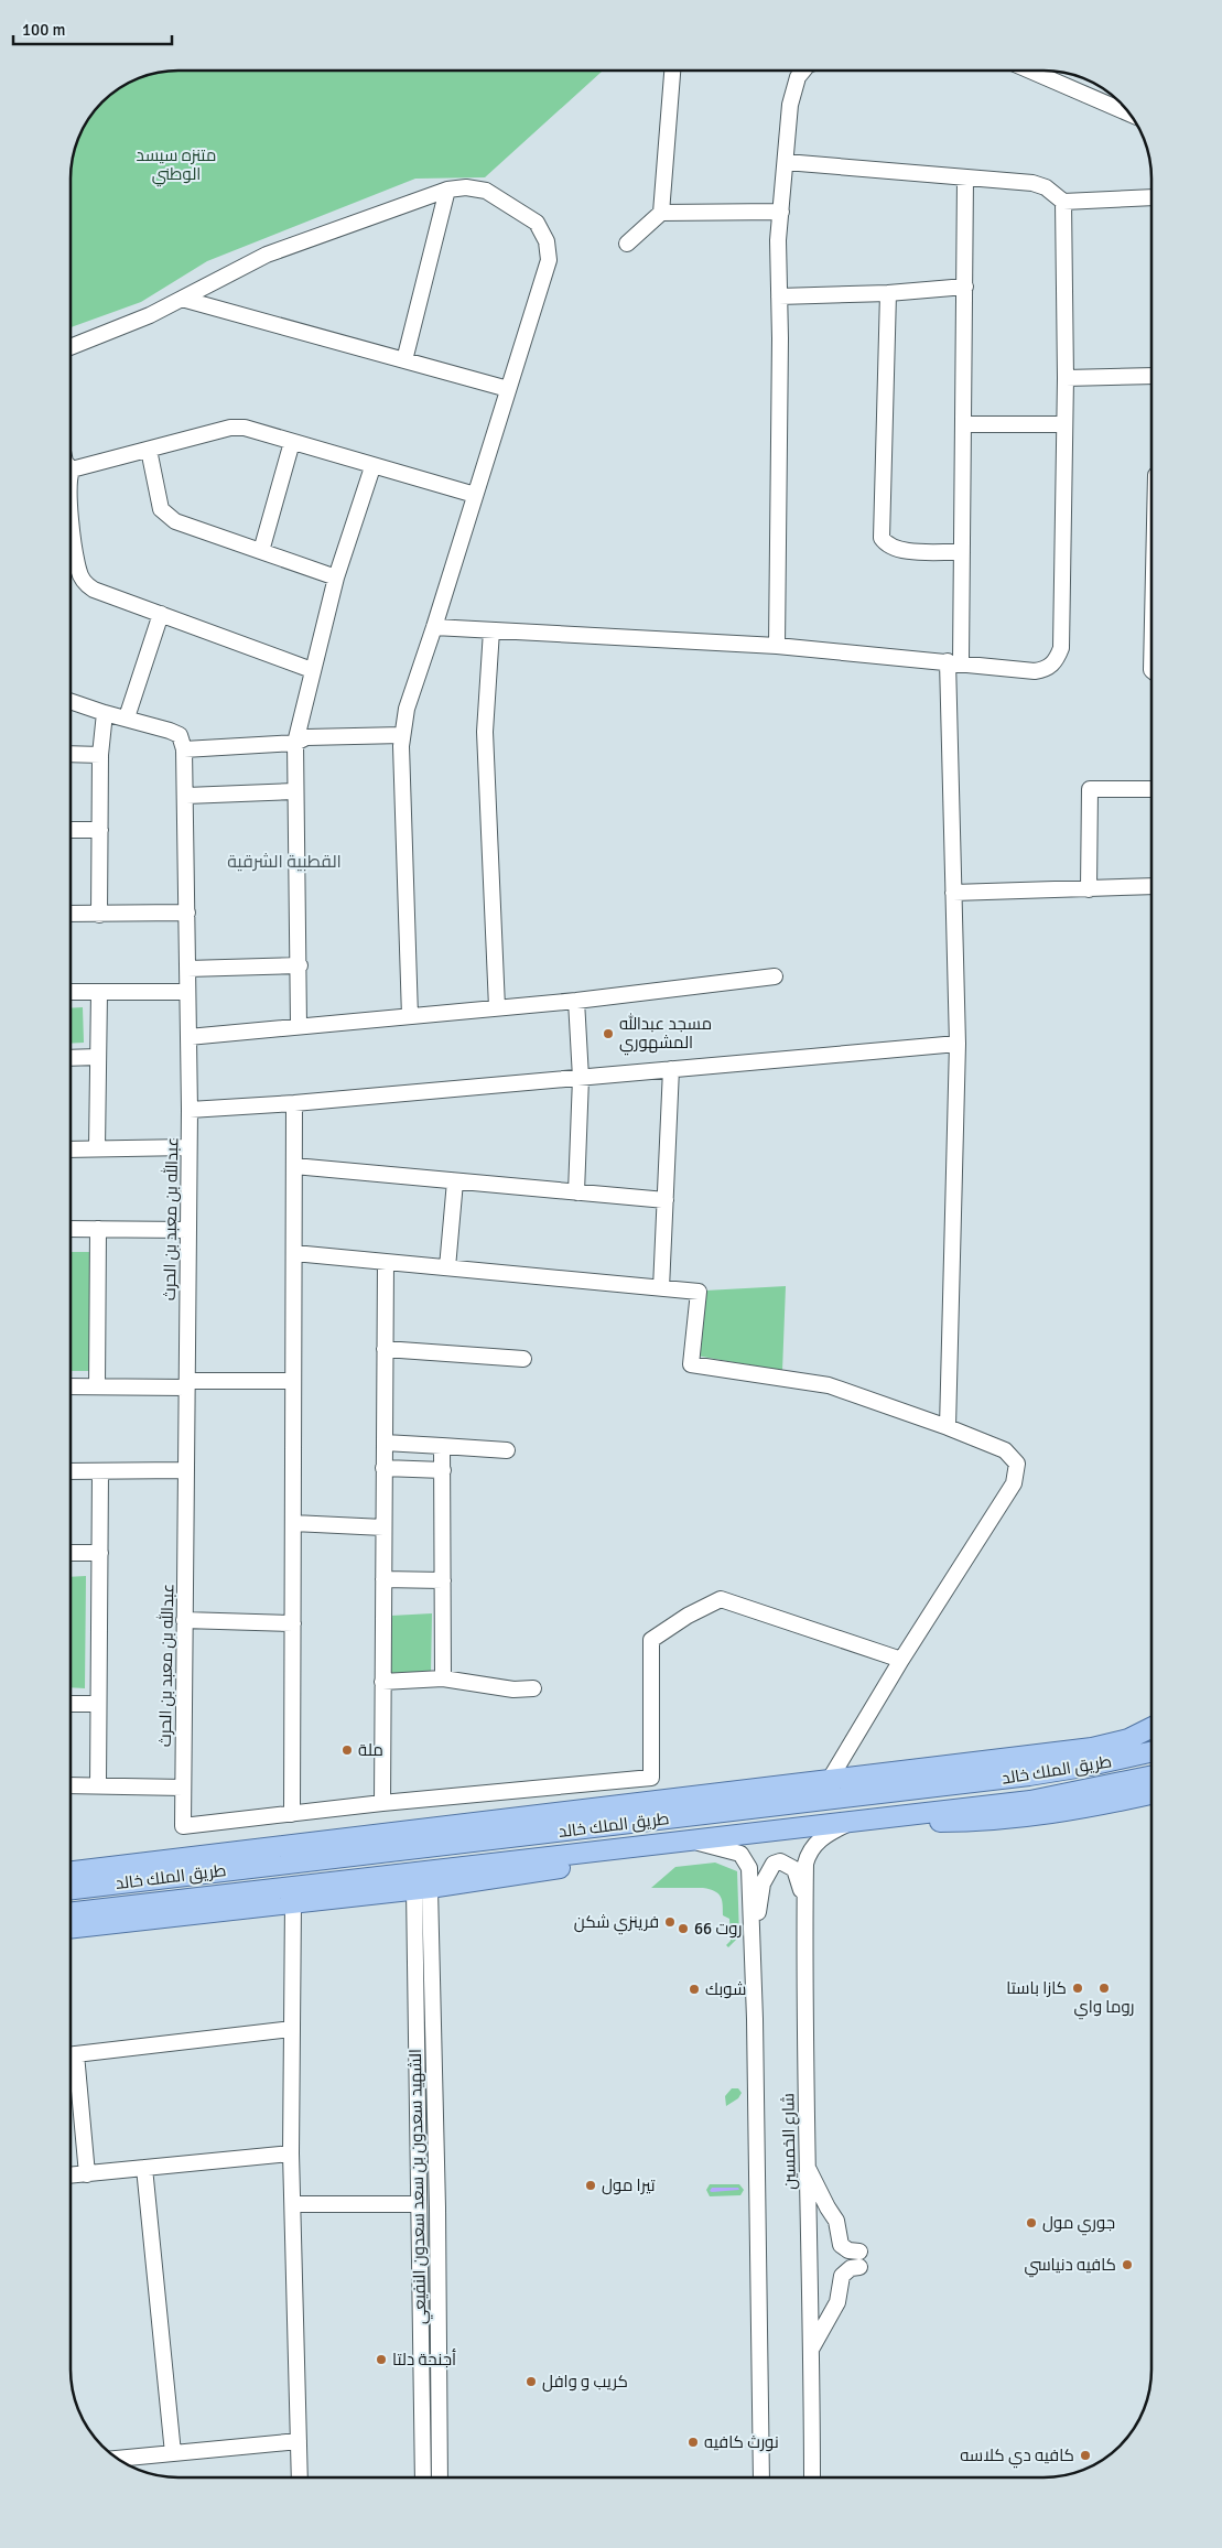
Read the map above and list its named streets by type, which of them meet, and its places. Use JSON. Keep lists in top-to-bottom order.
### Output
{
  "streets": {
    "main road": ["طريق الملك خالد"],
    "street": ["عبدالله بن معبد بن الحرث", "شارع الخمسين", "الشهيد سعدون بن سعد سعدون النفيعي"]
  },
  "crossings": [
    ["طريق الملك خالد", "شارع الخمسين"]
  ],
  "districts": ["القطبية الشرقية"],
  "parks": ["متنزه سيسد الوطني"],
  "places": [
    "مسجد عبدالله المشهوري",
    "ملة",
    "فرينزي شكن",
    "روت 66",
    "كازا باستا",
    "روما واي",
    "شوبك",
    "تيرا مول",
    "جوري مول",
    "كافيه دنياسي",
    "أجنحة دلتا",
    "كريب و وافل",
    "نورث كافيه",
    "كافيه دي كلاسه"
  ],
  "scale_bar": "100 m"
}
